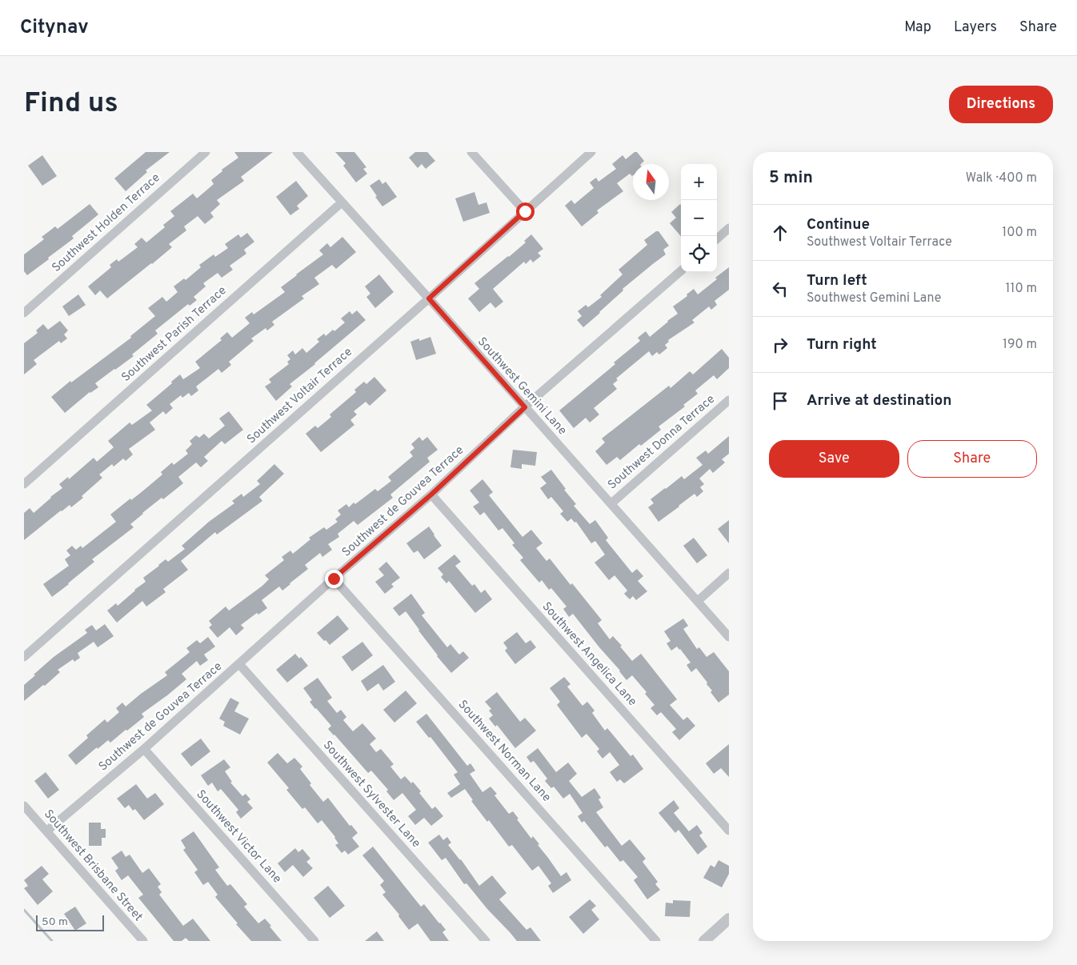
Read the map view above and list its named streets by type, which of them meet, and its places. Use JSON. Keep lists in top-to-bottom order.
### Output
{
  "streets": {
    "street": [
      "Southwest Holden Terrace",
      "Southwest Parish Terrace",
      "Southwest Gemini Lane",
      "Southwest Voltair Terrace",
      "Southwest Donna Terrace",
      "Southwest de Gouvea Terrace",
      "Southwest Angelica Lane",
      "Southwest Norman Lane",
      "Southwest Sylvester Lane",
      "Southwest Victor Lane",
      "Southwest Brisbane Street"
    ]
  },
  "crossings": [
    ["Southwest Parish Terrace", "Southwest Gemini Lane"],
    ["Southwest Gemini Lane", "Southwest Voltair Terrace"],
    ["Southwest Gemini Lane", "Southwest Donna Terrace"],
    ["Southwest Gemini Lane", "Southwest de Gouvea Terrace"],
    ["Southwest de Gouvea Terrace", "Southwest Angelica Lane"],
    ["Southwest de Gouvea Terrace", "Southwest Norman Lane"],
    ["Southwest de Gouvea Terrace", "Southwest Sylvester Lane"],
    ["Southwest de Gouvea Terrace", "Southwest Victor Lane"],
    ["Southwest de Gouvea Terrace", "Southwest Brisbane Street"]
  ],
  "scale_bar": "50 m",
  "north": "top",
  "page": {
    "header": "Citynav",
    "nav": ["Map", "Layers", "Share"],
    "buttons": [
      "Directions",
      ["Save", "Share"]
    ],
    "title": "Find us",
    "heading": ["5 min", "Walk · 400 m"],
    "map_buttons": ["+", "−"],
    "list": [
      ["Continue", "Southwest Voltair Terrace", "100 m"],
      ["Turn left", "Southwest Gemini Lane", "110 m"],
      ["Turn right", "190 m"],
      "Arrive at destination"
    ],
    "scale": "50 m"
  }
}
